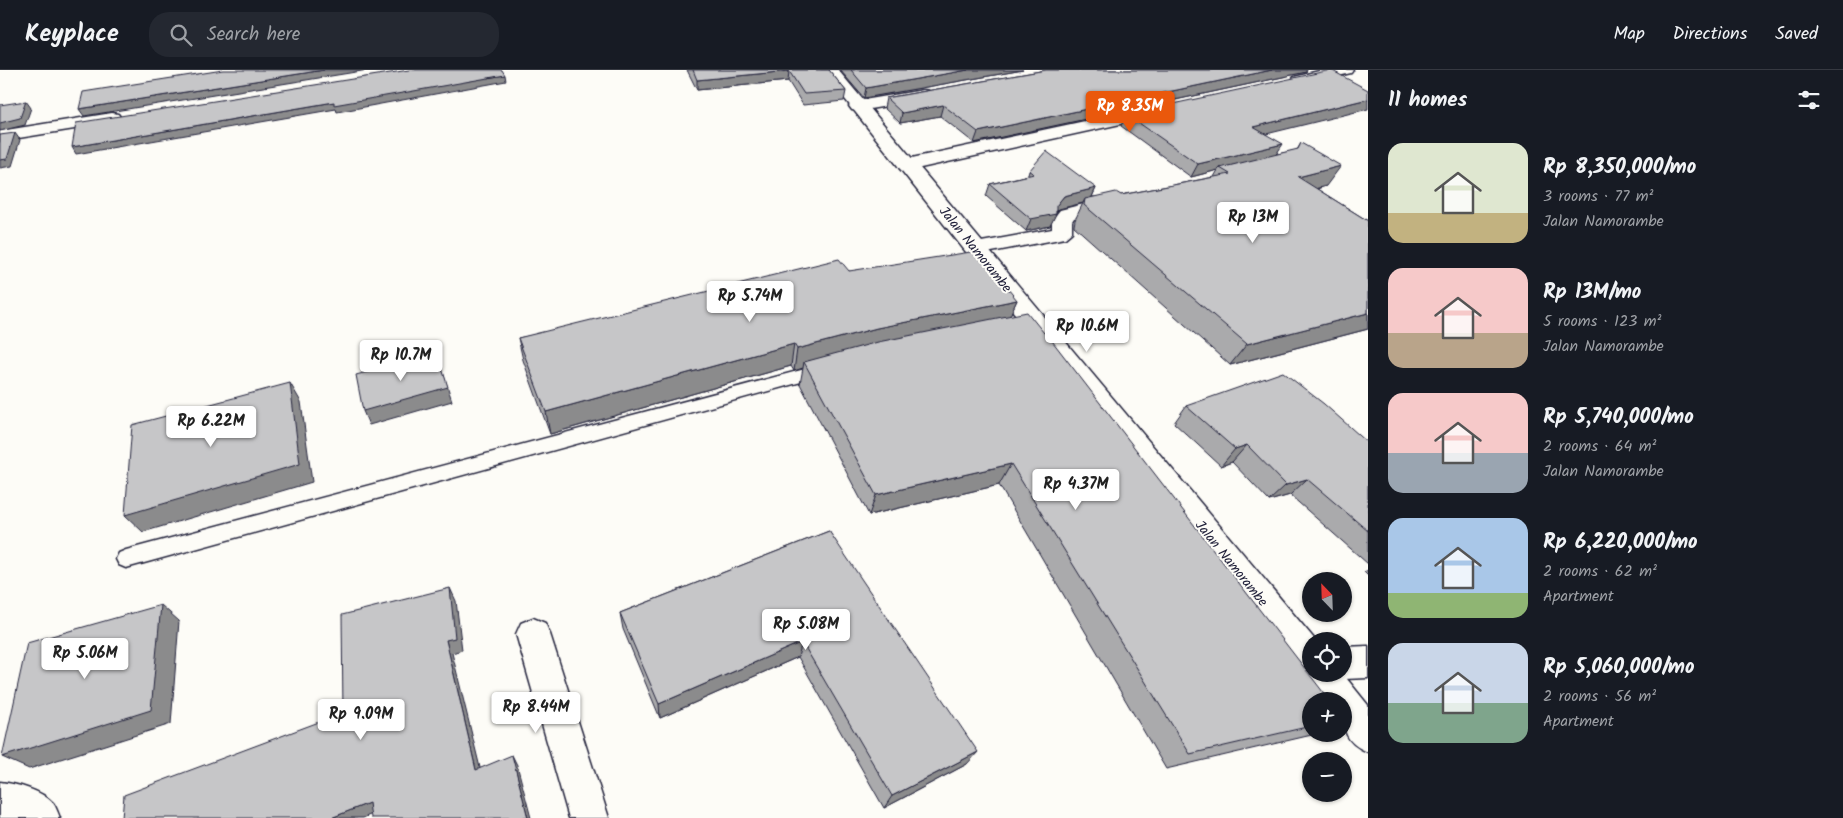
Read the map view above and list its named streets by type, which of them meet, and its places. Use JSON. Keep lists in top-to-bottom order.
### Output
{
  "streets": {
    "street": ["Jalan Namorambe"]
  },
  "north": "top left",
  "page": {
    "header": "Keyplace",
    "search": "Search here",
    "nav": ["Map", "Directions", "Saved"],
    "heading": "11 homes",
    "price": [
      "Rp 8.35M",
      "Rp 13M",
      "Rp 5.74M",
      "Rp 10.6M",
      "Rp 10.7M",
      "Rp 6.22M",
      "Rp 4.37M",
      "Rp 5.08M",
      "Rp 5.06M",
      "Rp 8.44M",
      "Rp 9.09M"
    ],
    "list": [
      {
        "name": "Rp 8,350,000/mo",
        "note": "3 rooms · 77 m² · Jalan Namorambe"
      },
      {
        "name": "Rp 13M/mo",
        "note": "5 rooms · 123 m² · Jalan Namorambe"
      },
      {
        "name": "Rp 5,740,000/mo",
        "note": "2 rooms · 64 m² · Jalan Namorambe"
      },
      {
        "name": "Rp 6,220,000/mo",
        "note": "2 rooms · 62 m² · Apartment"
      },
      {
        "name": "Rp 5,060,000/mo",
        "note": "2 rooms · 56 m² · Apartment"
      }
    ],
    "map_buttons": ["+", "−"]
  }
}
